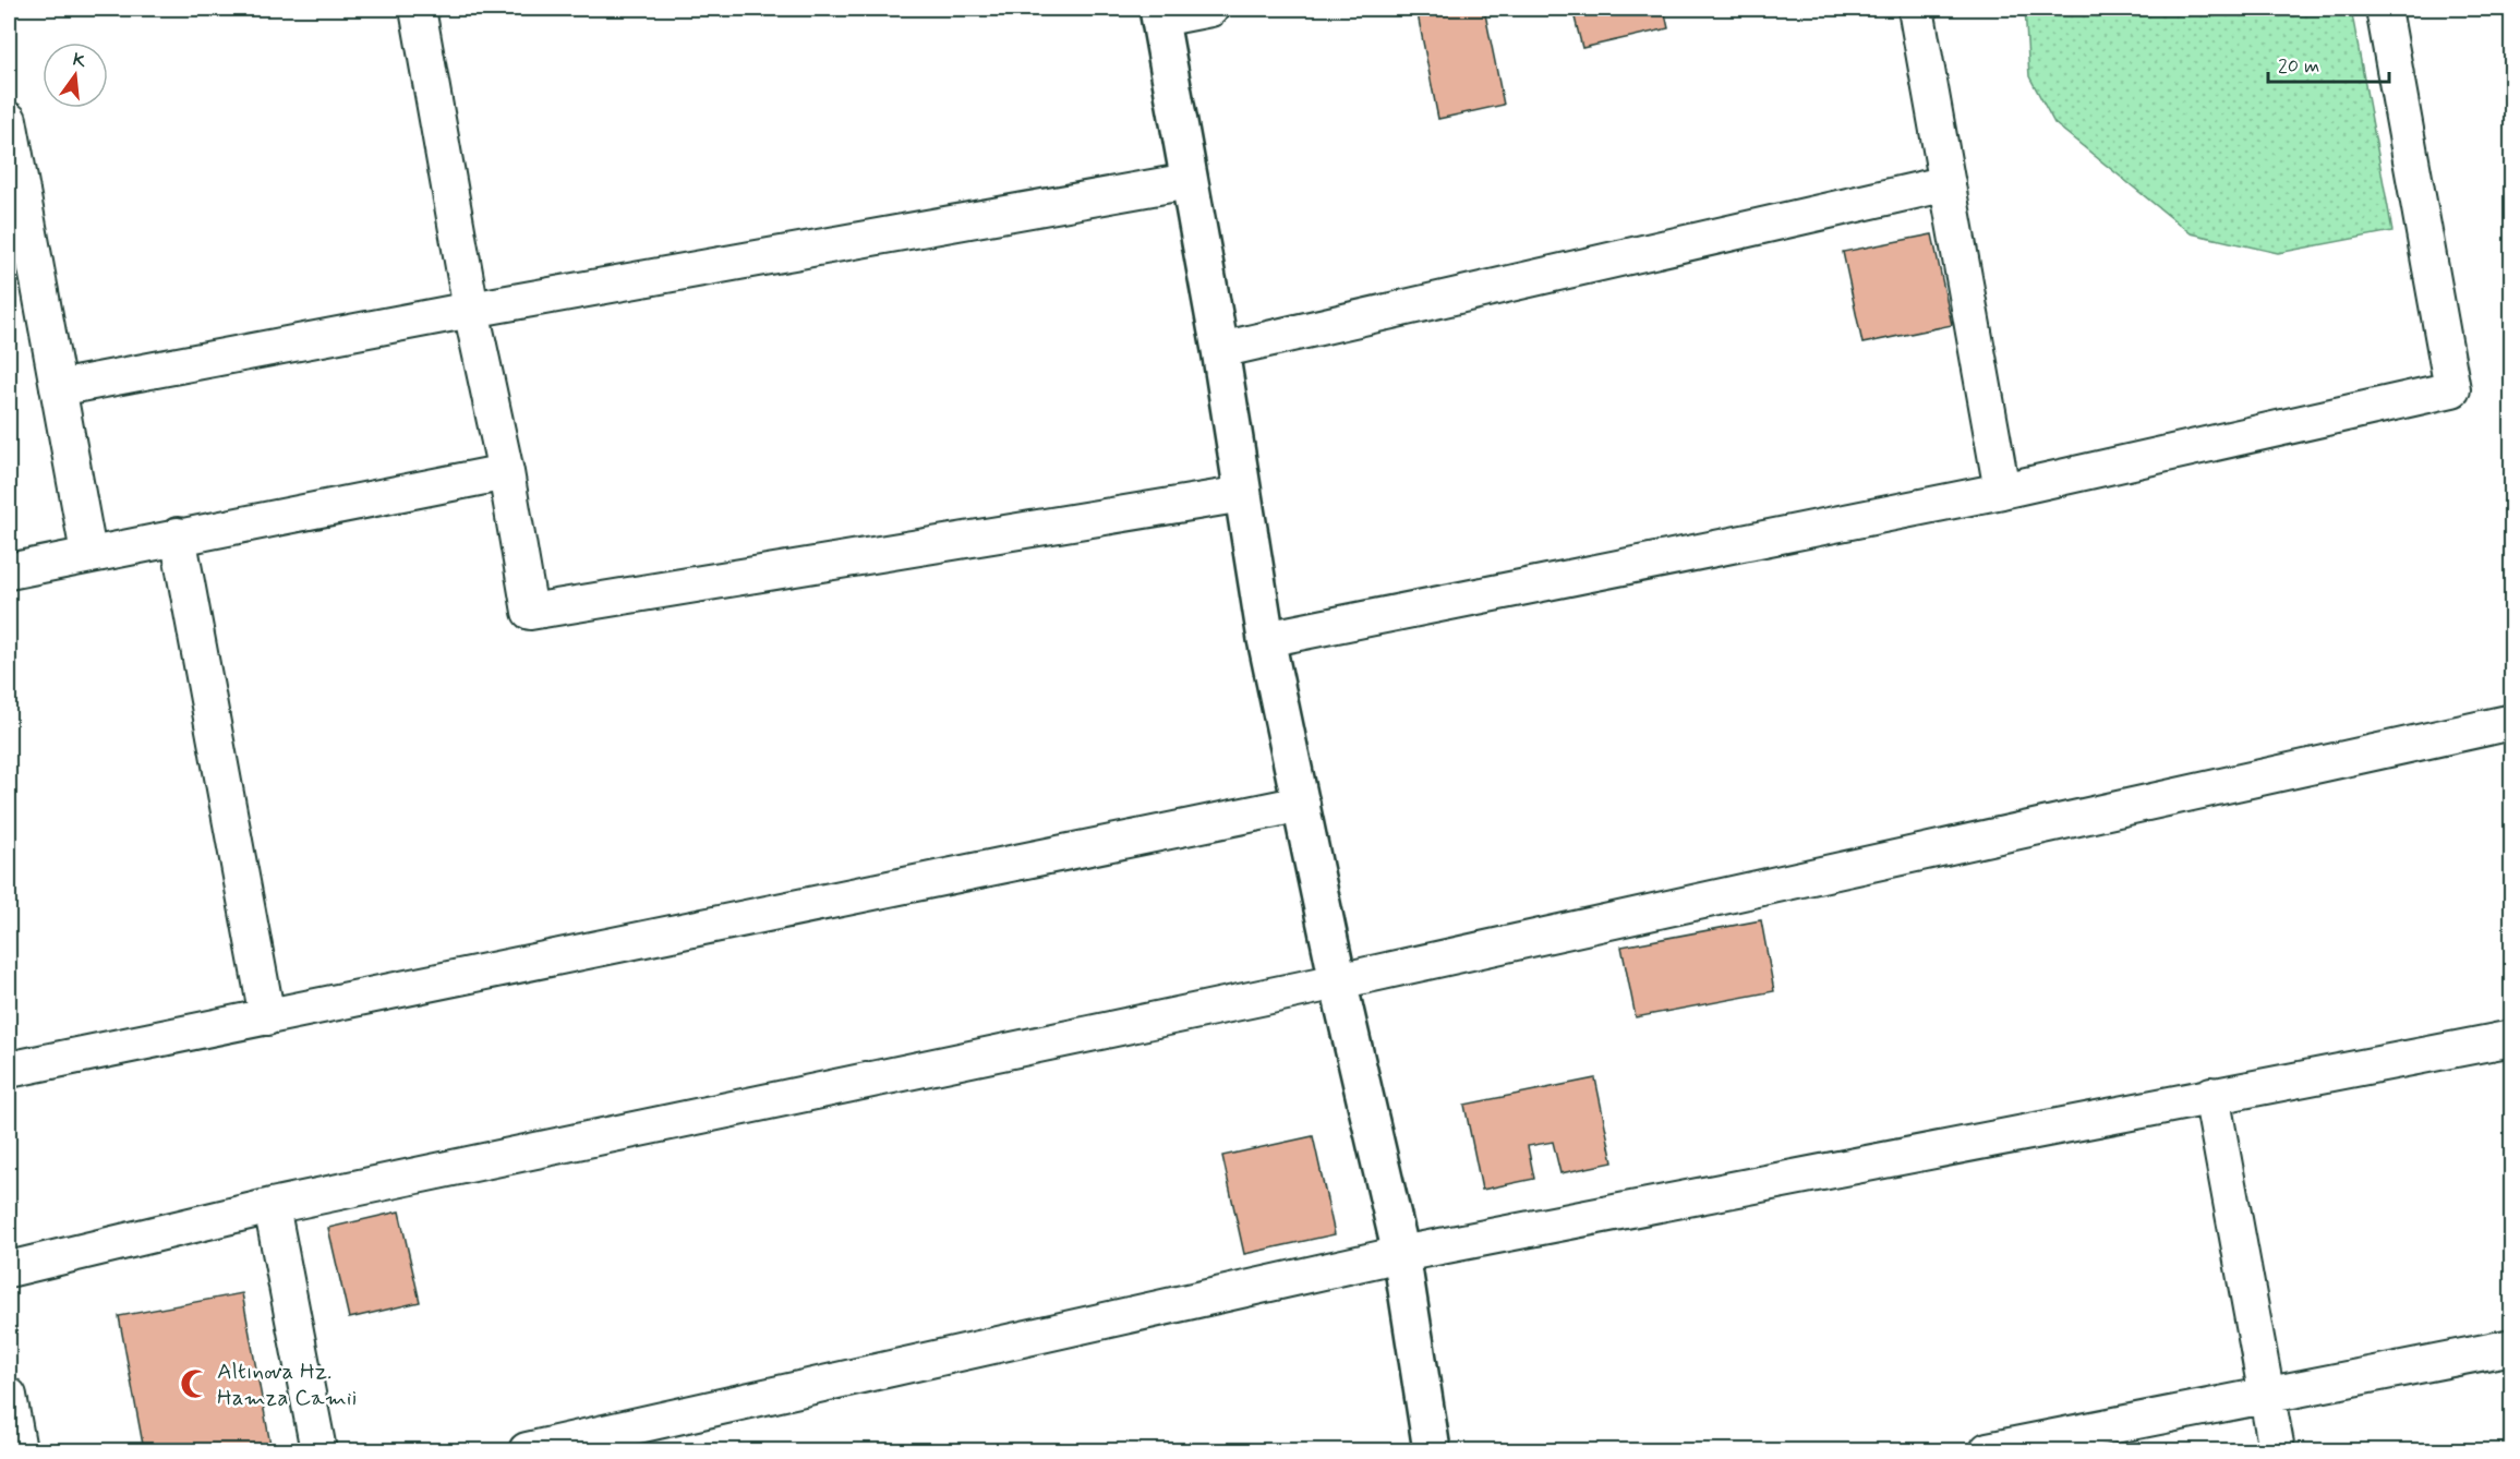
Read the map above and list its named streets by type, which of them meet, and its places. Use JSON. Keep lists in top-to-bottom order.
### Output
{
  "places": {
    "mosque": ["Altınova Hz. Hamza Camii"]
  },
  "scale_bar": "20 m",
  "north": "top"
}
